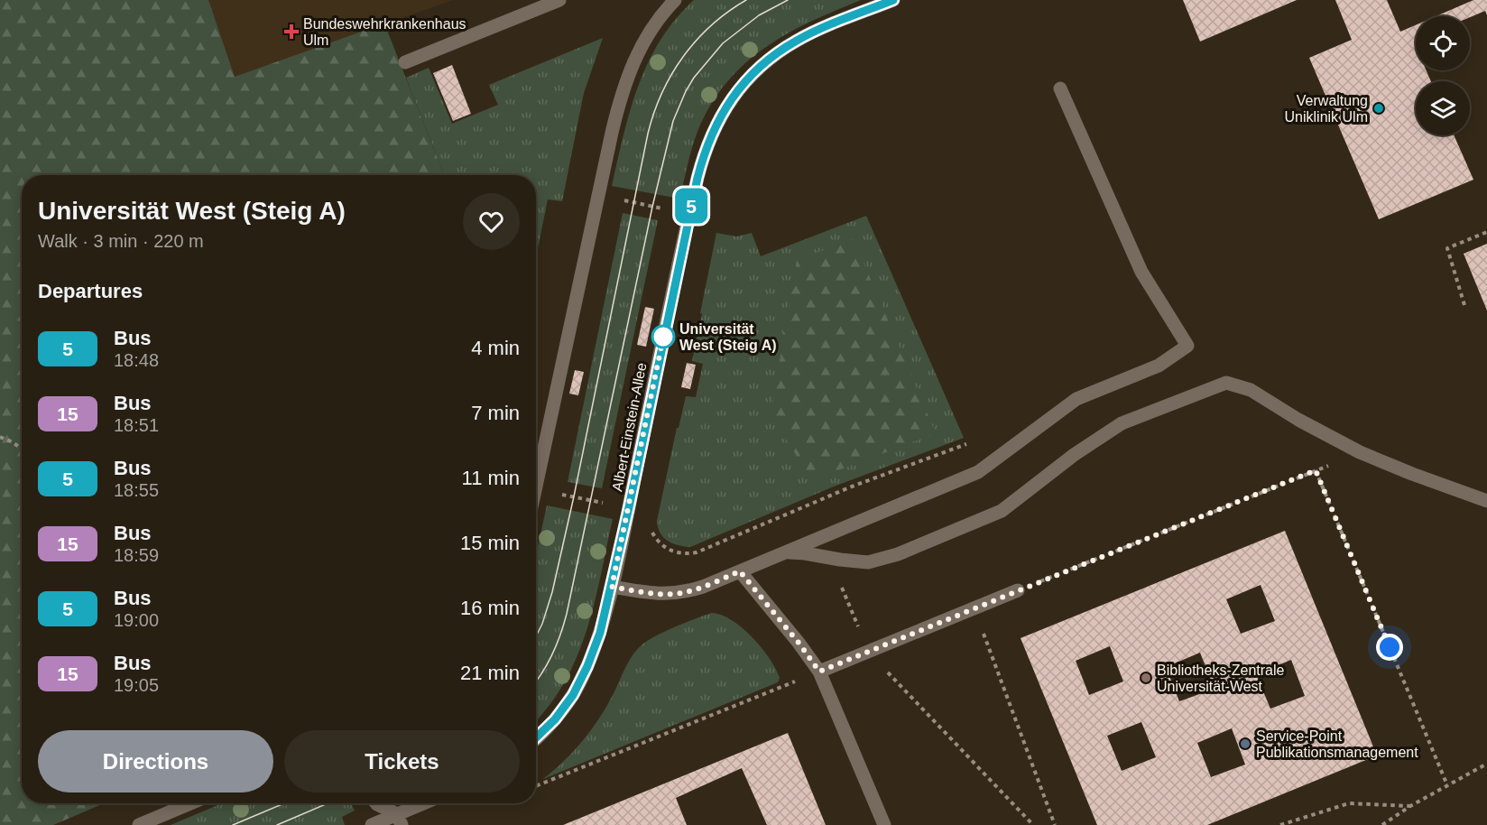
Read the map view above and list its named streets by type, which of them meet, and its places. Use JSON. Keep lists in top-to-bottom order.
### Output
{
  "streets": {
    "street": ["Albert-Einstein-Allee"]
  },
  "places": {
    "health": ["Bundeswehrkrankenhaus Ulm"],
    "other": [
      "Verwaltung Uniklinik Ulm",
      "Universität West (Steig A)",
      "Bibliotheks-Zentrale Universität-West",
      "Service-Point Publikationsmanagement"
    ]
  },
  "lines": ["bus line 5"],
  "page": {
    "on_map": "5",
    "heading": [
      ["Universität West (Steig A)", "Walk · 3 min · 220 m"],
      "Departures"
    ],
    "list": [
      {
        "mark": "5",
        "name": "Bus",
        "note": "18:48",
        "value": "4 min"
      },
      {
        "mark": "15",
        "name": "Bus",
        "note": "18:51",
        "value": "7 min"
      },
      {
        "mark": "5",
        "name": "Bus",
        "note": "18:55",
        "value": "11 min"
      },
      {
        "mark": "15",
        "name": "Bus",
        "note": "18:59",
        "value": "15 min"
      },
      {
        "mark": "5",
        "name": "Bus",
        "note": "19:00",
        "value": "16 min"
      },
      {
        "mark": "15",
        "name": "Bus",
        "note": "19:05",
        "value": "21 min"
      }
    ],
    "buttons": ["Directions", "Tickets"]
  }
}
